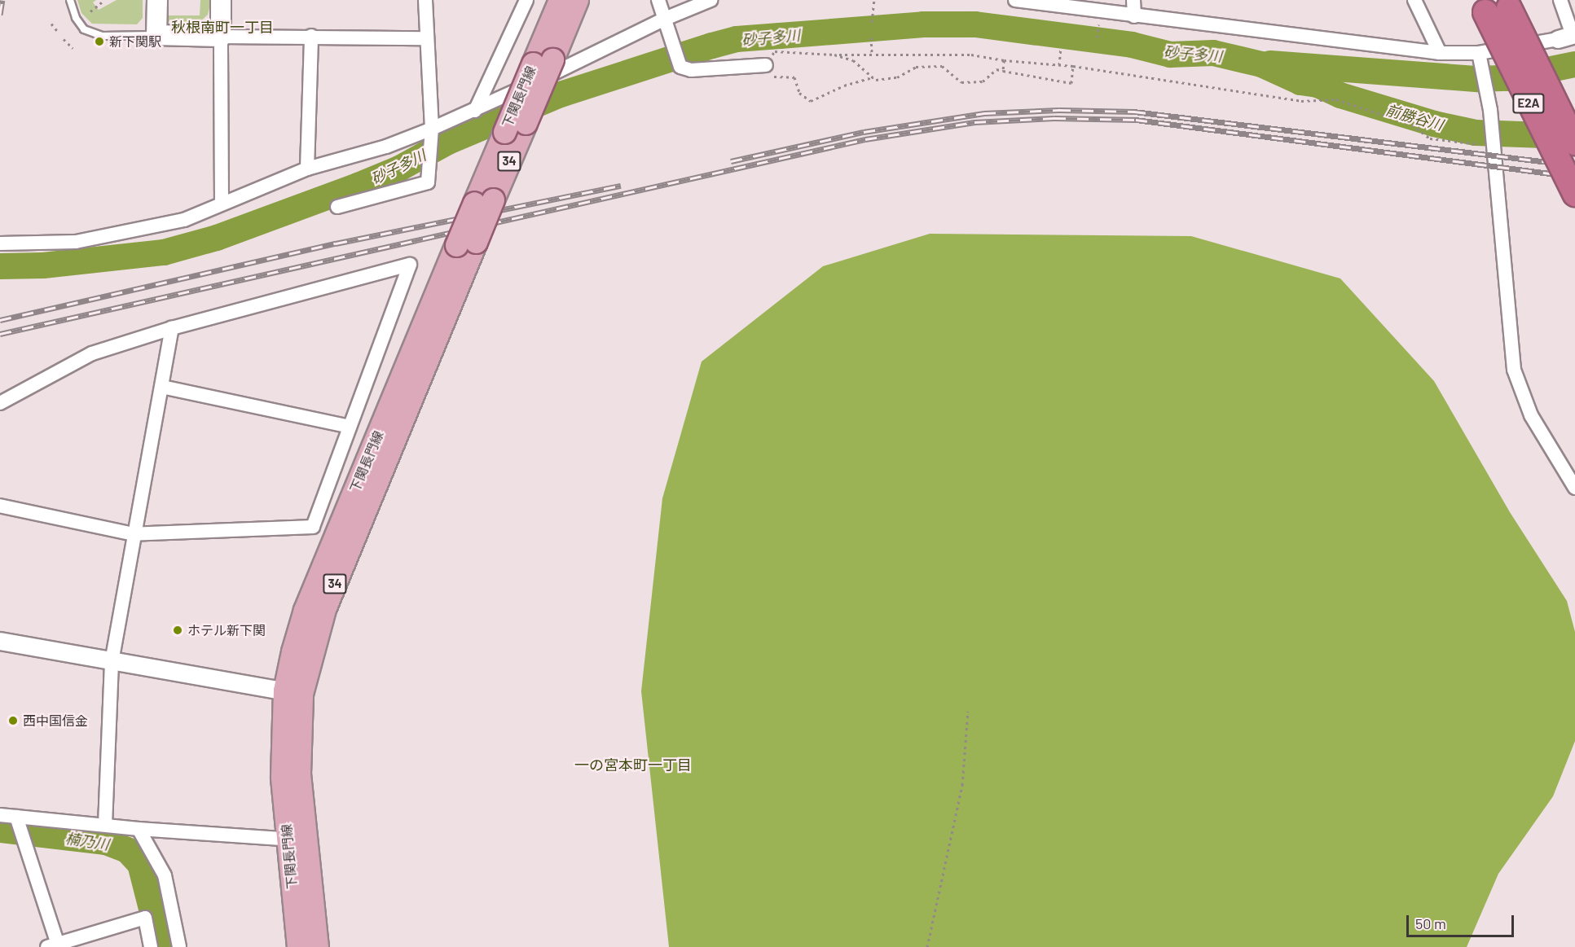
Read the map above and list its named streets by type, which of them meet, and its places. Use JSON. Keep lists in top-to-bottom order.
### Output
{
  "streets": {
    "highway": ["E2A"],
    "main road": ["下関長門線", "34"]
  },
  "districts": ["秋根南町一丁目", "一の宮本町一丁目"],
  "water": ["砂子多川", "前勝谷川", "楠乃川"],
  "places": ["新下関駅", "ホテル新下関", "西中国信金"],
  "scale_bar": "50 m"
}
